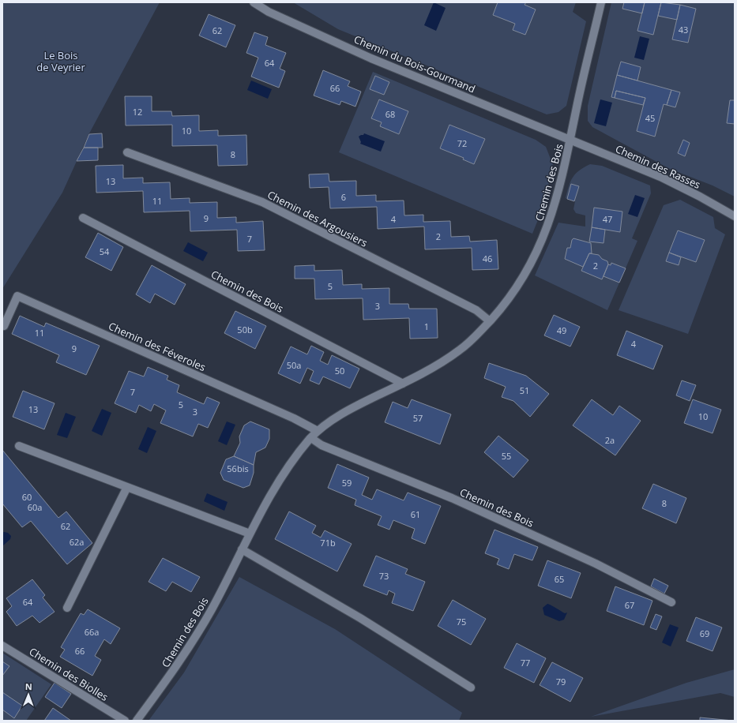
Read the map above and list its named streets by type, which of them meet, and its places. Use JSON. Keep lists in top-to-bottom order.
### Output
{
  "streets": {
    "street": [
      "Chemin du Bois-Gourmand",
      "Chemin des Rasses",
      "Chemin des Bois",
      "Chemin des Argousiers",
      "Chemin des Féveroles",
      "Chemin des Biolles"
    ]
  },
  "crossings": [
    ["Chemin du Bois-Gourmand", "Chemin des Rasses"],
    ["Chemin du Bois-Gourmand", "Chemin des Bois"],
    ["Chemin des Rasses", "Chemin des Bois"],
    ["Chemin des Bois", "Chemin des Argousiers"],
    ["Chemin des Bois", "Chemin des Féveroles"]
  ],
  "parks": ["Le Bois de Veyrier"],
  "house_numbers": [
    "43",
    "62",
    "64",
    "66",
    "12",
    "68",
    "45",
    "10",
    "72",
    "8",
    "13",
    "6",
    "11",
    "9",
    "4",
    "47",
    "2",
    "7",
    "54",
    "46",
    "2",
    "5",
    "3",
    "1",
    "50b",
    "49",
    "11",
    "4",
    "9",
    "50a",
    "50",
    "51",
    "7",
    "5",
    "13",
    "3",
    "10",
    "57",
    "2a",
    "55",
    "56bis",
    "59",
    "60",
    "8",
    "60a",
    "61",
    "62",
    "62a",
    "71b",
    "73",
    "65",
    "64",
    "67",
    "75",
    "66a",
    "69",
    "66",
    "77",
    "79"
  ],
  "north": "top"
}
